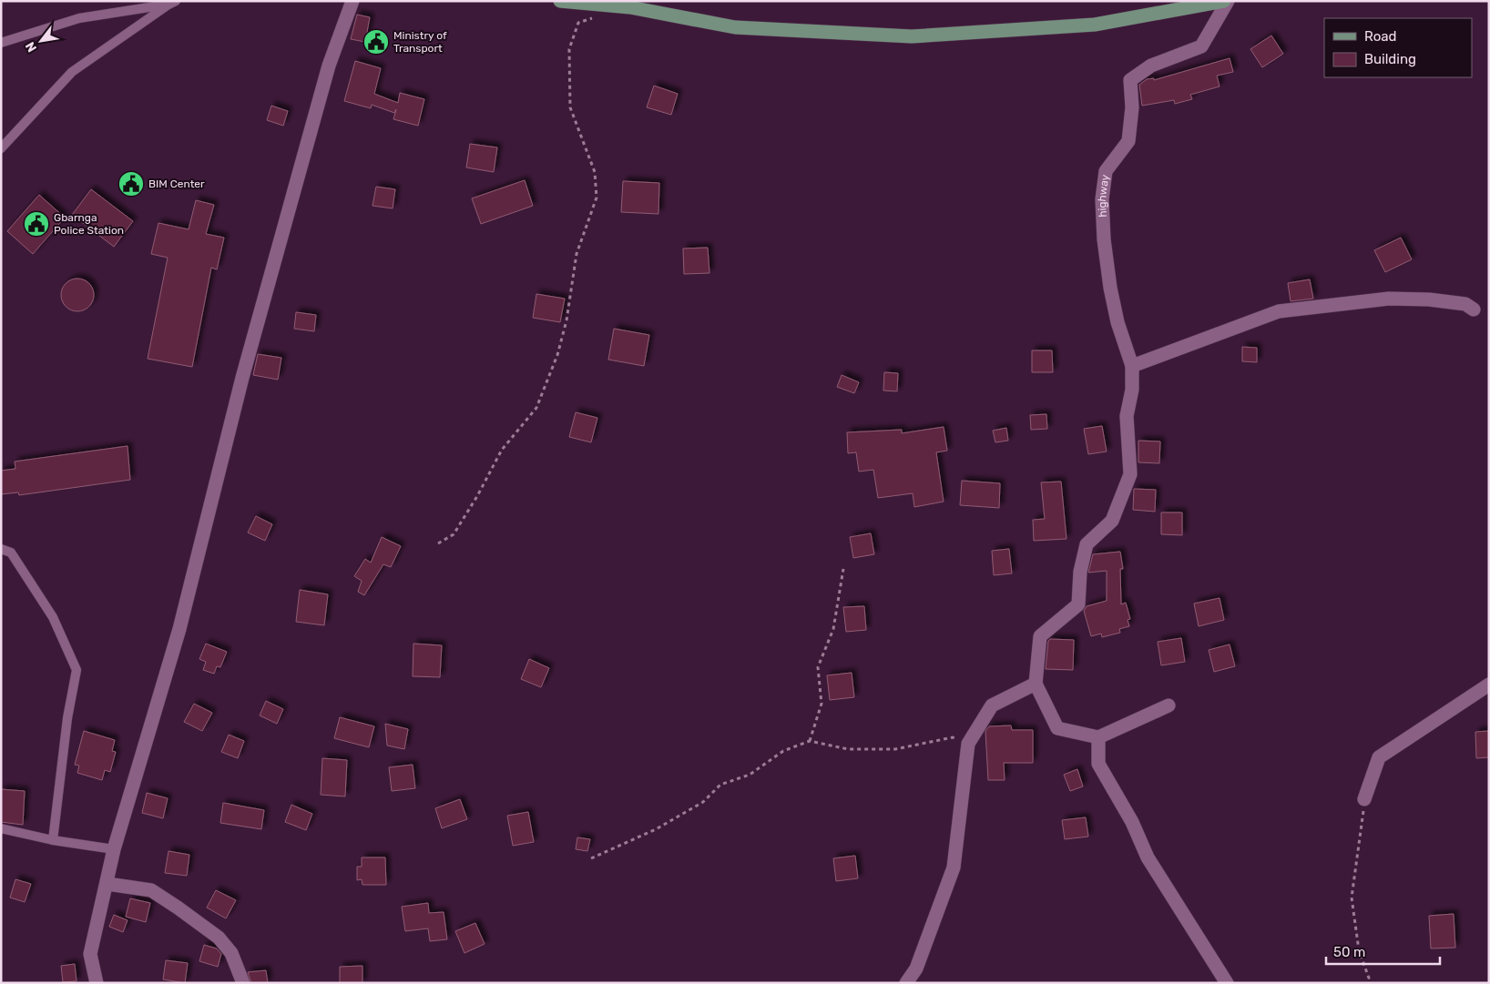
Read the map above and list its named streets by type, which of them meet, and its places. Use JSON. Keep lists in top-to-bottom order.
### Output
{
  "streets": {
    "street": ["highway"]
  },
  "places": {
    "public building": ["Ministry of Transport", "BIM Center", "Gbarnga Police Station"]
  },
  "legend": ["Road", "Building"],
  "scale_bar": "50 m",
  "north": "bottom left"
}
